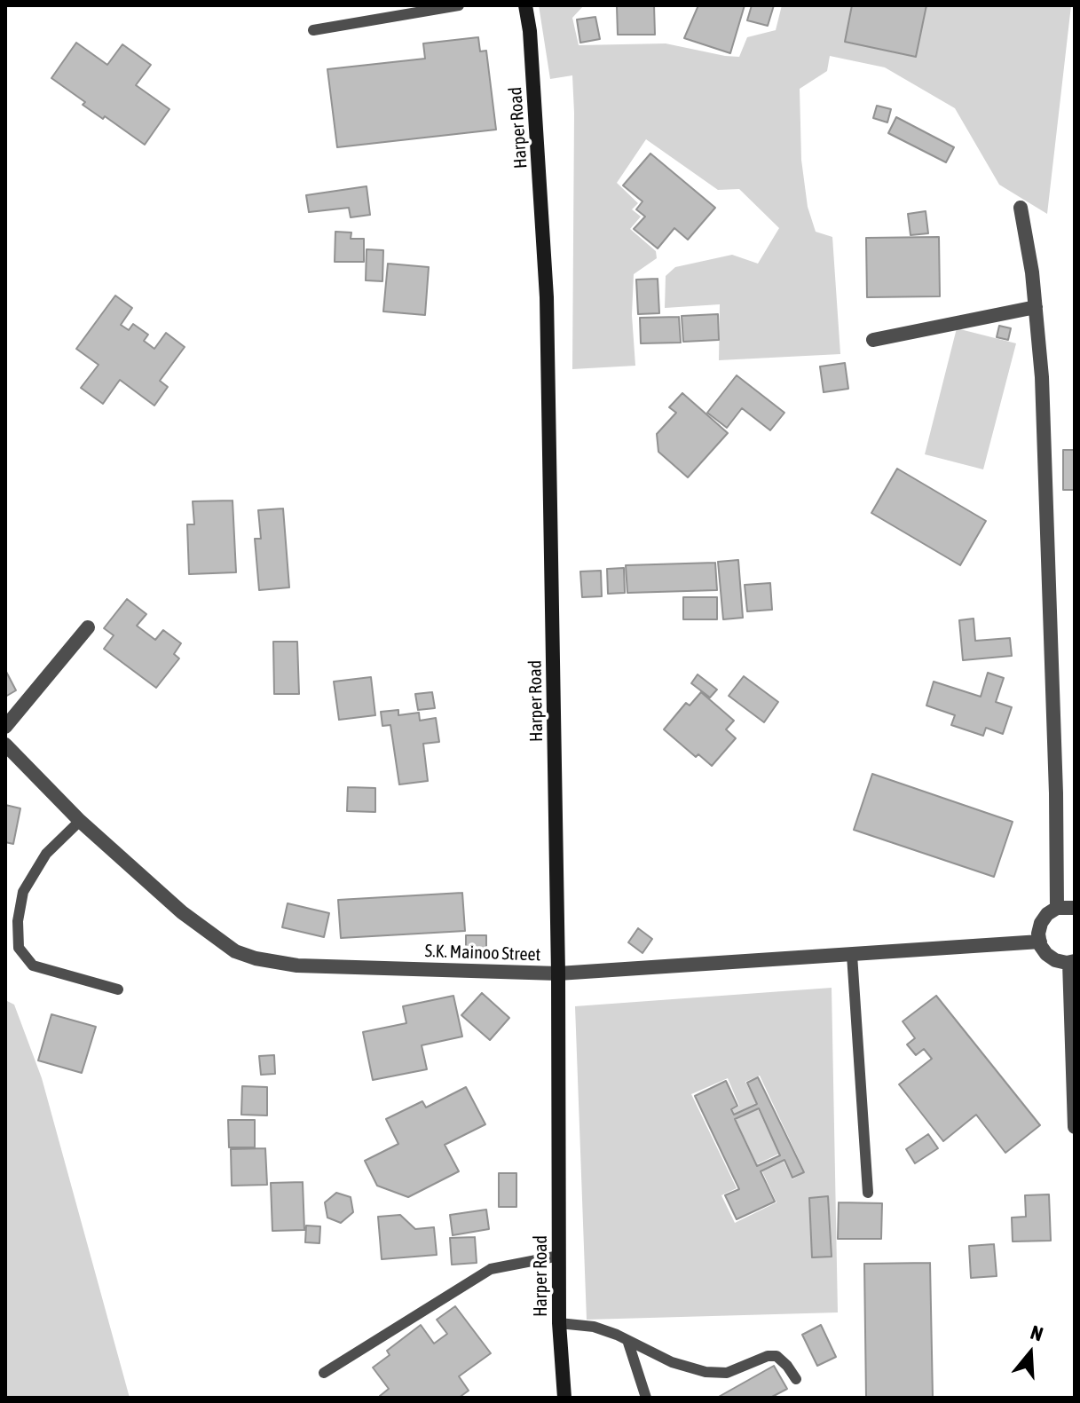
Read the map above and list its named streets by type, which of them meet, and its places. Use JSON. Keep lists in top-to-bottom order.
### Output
{
  "streets": {
    "main road": ["Harper Road"],
    "street": ["S.K. Mainoo Street"]
  },
  "crossings": [
    ["Harper Road", "S.K. Mainoo Street"]
  ],
  "north": "top"
}
